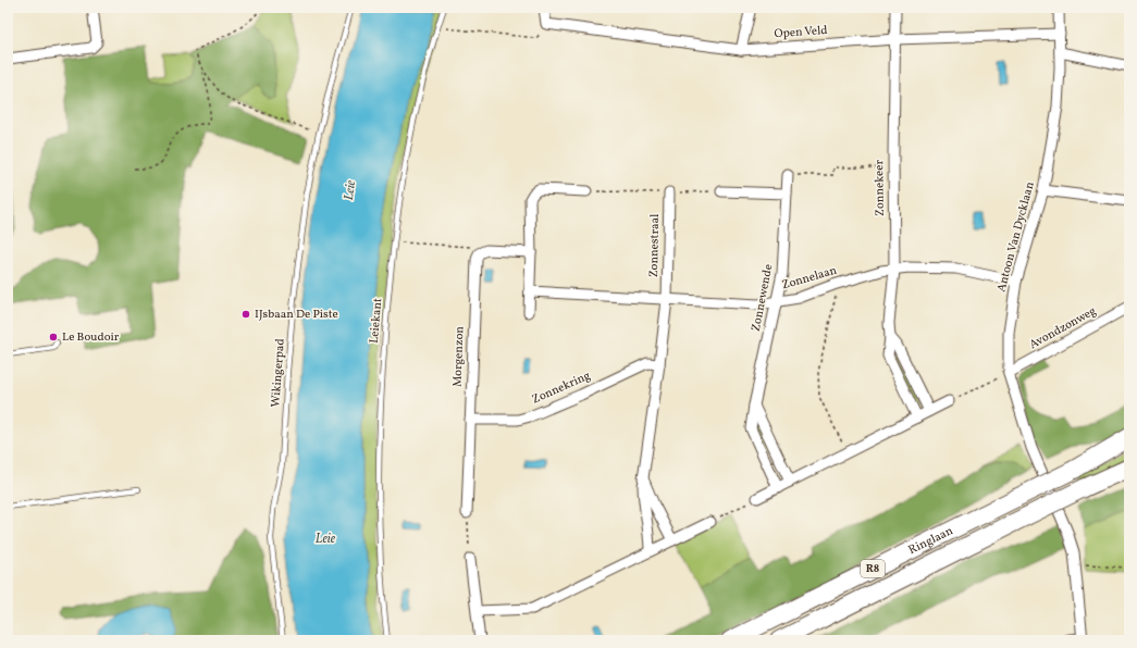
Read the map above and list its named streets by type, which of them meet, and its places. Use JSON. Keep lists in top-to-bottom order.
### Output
{
  "streets": {
    "highway": ["Ringlaan", "R8"],
    "street": [
      "Open Veld",
      "Zonnekeer",
      "Antoon Van Dycklaan",
      "Zonnestraal",
      "Zonnelaan",
      "Zonnewende",
      "Avondzonweg",
      "Morgenzon",
      "Zonnekring"
    ],
    "lane": ["Leiekant", "Wikingerpad"]
  },
  "crossings": [
    ["Open Veld", "Zonnekeer"],
    ["Open Veld", "Antoon Van Dycklaan"],
    ["Zonnekeer", "Zonnelaan"],
    ["Antoon Van Dycklaan", "Zonnelaan"],
    ["Antoon Van Dycklaan", "Avondzonweg"],
    ["Zonnestraal", "Zonnelaan"],
    ["Zonnelaan", "Zonnewende"],
    ["Morgenzon", "Zonnekring"]
  ],
  "water": ["Leie"],
  "places": ["IJsbaan De Piste", "Le Boudoir"]
}
